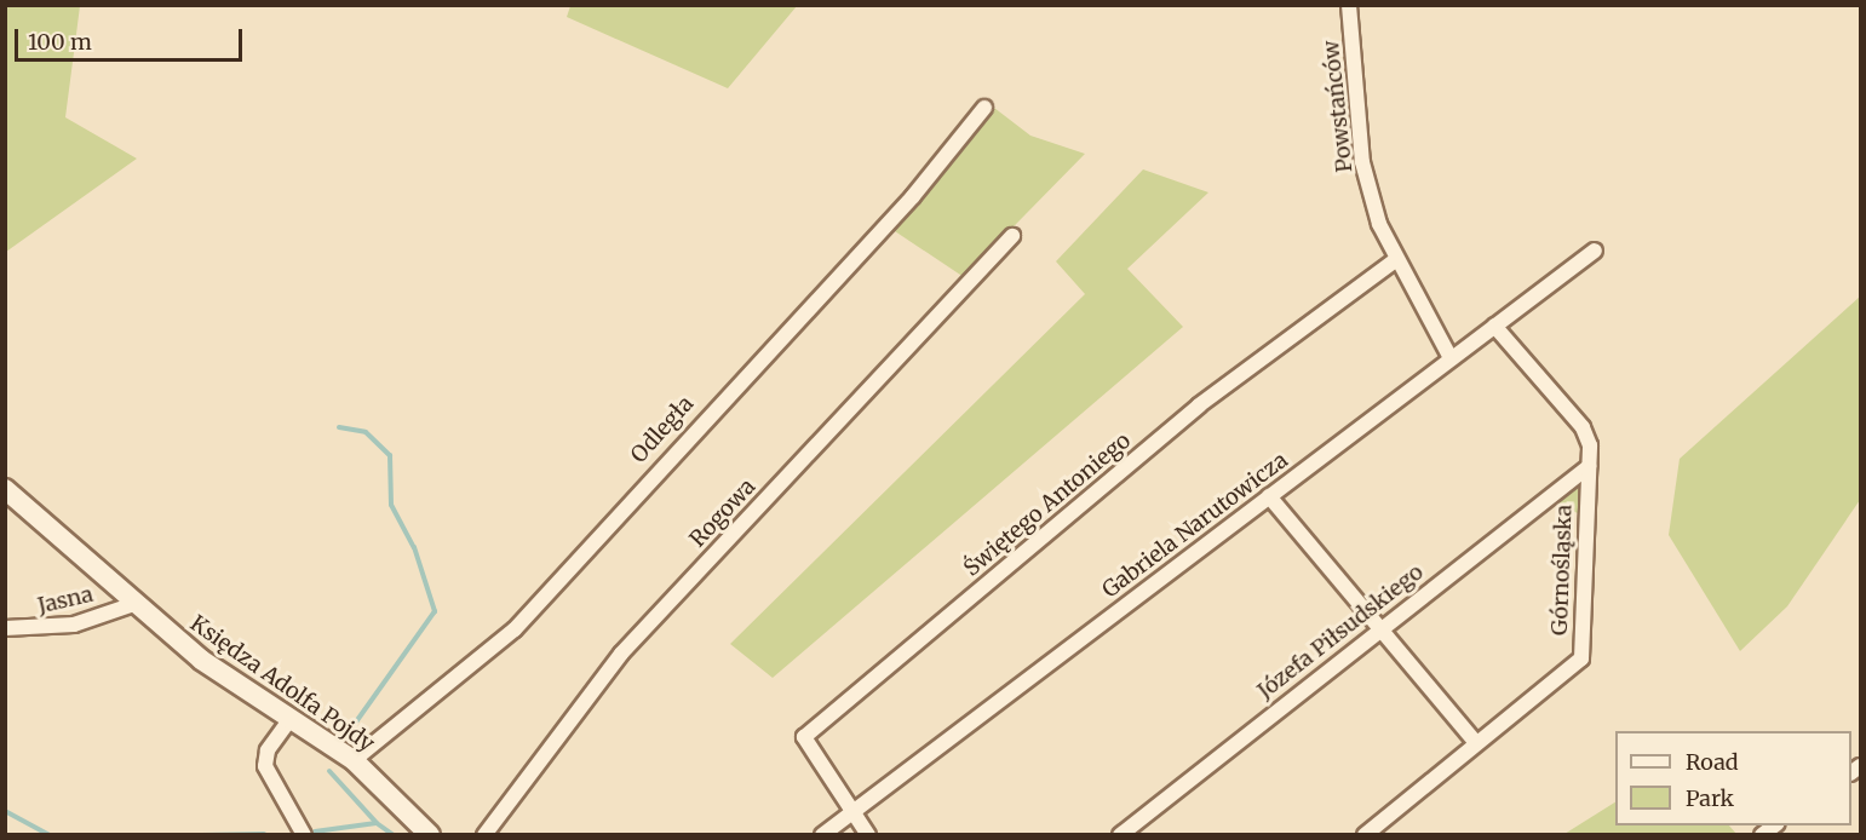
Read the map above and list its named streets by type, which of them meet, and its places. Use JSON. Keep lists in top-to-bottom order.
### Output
{
  "streets": {
    "street": [
      "Powstańców",
      "Odległa",
      "Świętego Antoniego",
      "Rogowa",
      "Gabriela Narutowicza",
      "Górnośląska",
      "Jasna",
      "Józefa Piłsudskiego",
      "Księdza Adolfa Pojdy"
    ]
  },
  "crossings": [
    ["Powstańców", "Świętego Antoniego"],
    ["Powstańców", "Gabriela Narutowicza"],
    ["Odległa", "Księdza Adolfa Pojdy"],
    ["Świętego Antoniego", "Gabriela Narutowicza"],
    ["Gabriela Narutowicza", "Górnośląska"],
    ["Górnośląska", "Józefa Piłsudskiego"],
    ["Jasna", "Księdza Adolfa Pojdy"]
  ],
  "legend": ["Road", "Park"],
  "scale_bar": "100 m"
}
